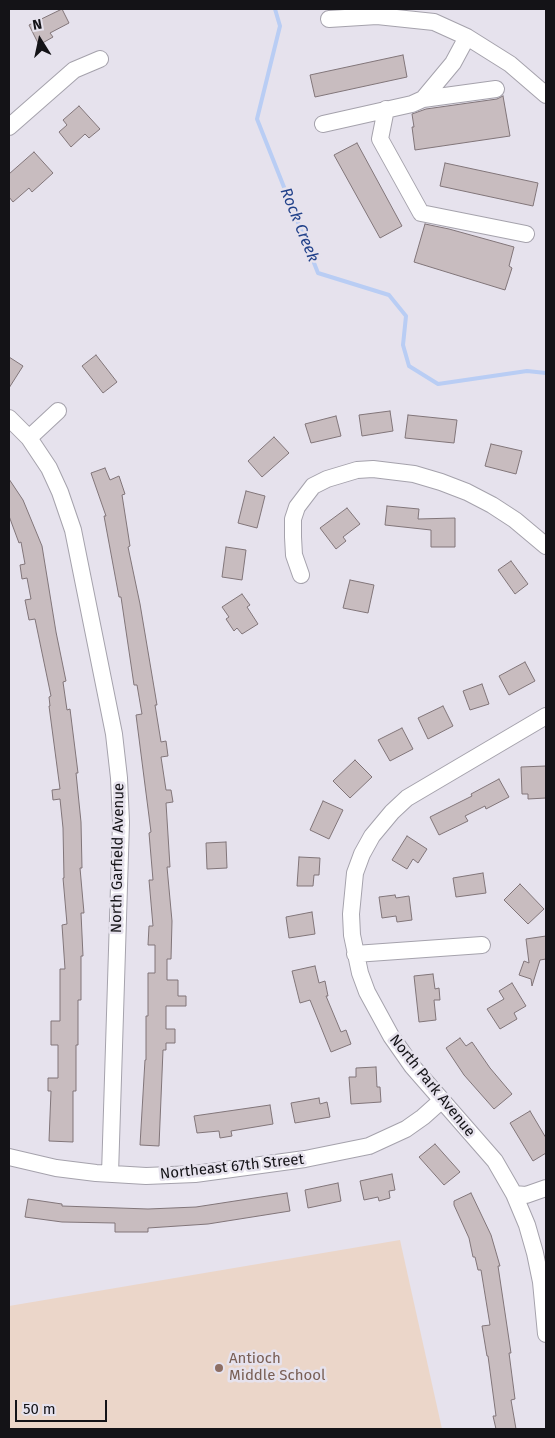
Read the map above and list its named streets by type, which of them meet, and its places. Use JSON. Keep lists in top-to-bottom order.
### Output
{
  "streets": {
    "street": ["North Garfield Avenue", "North Park Avenue", "Northeast 67th Street"]
  },
  "crossings": [
    ["North Garfield Avenue", "Northeast 67th Street"],
    ["North Park Avenue", "Northeast 67th Street"]
  ],
  "water": ["Rock Creek"],
  "places": ["Antioch Middle School"],
  "scale_bar": "50 m",
  "north": "top"
}
